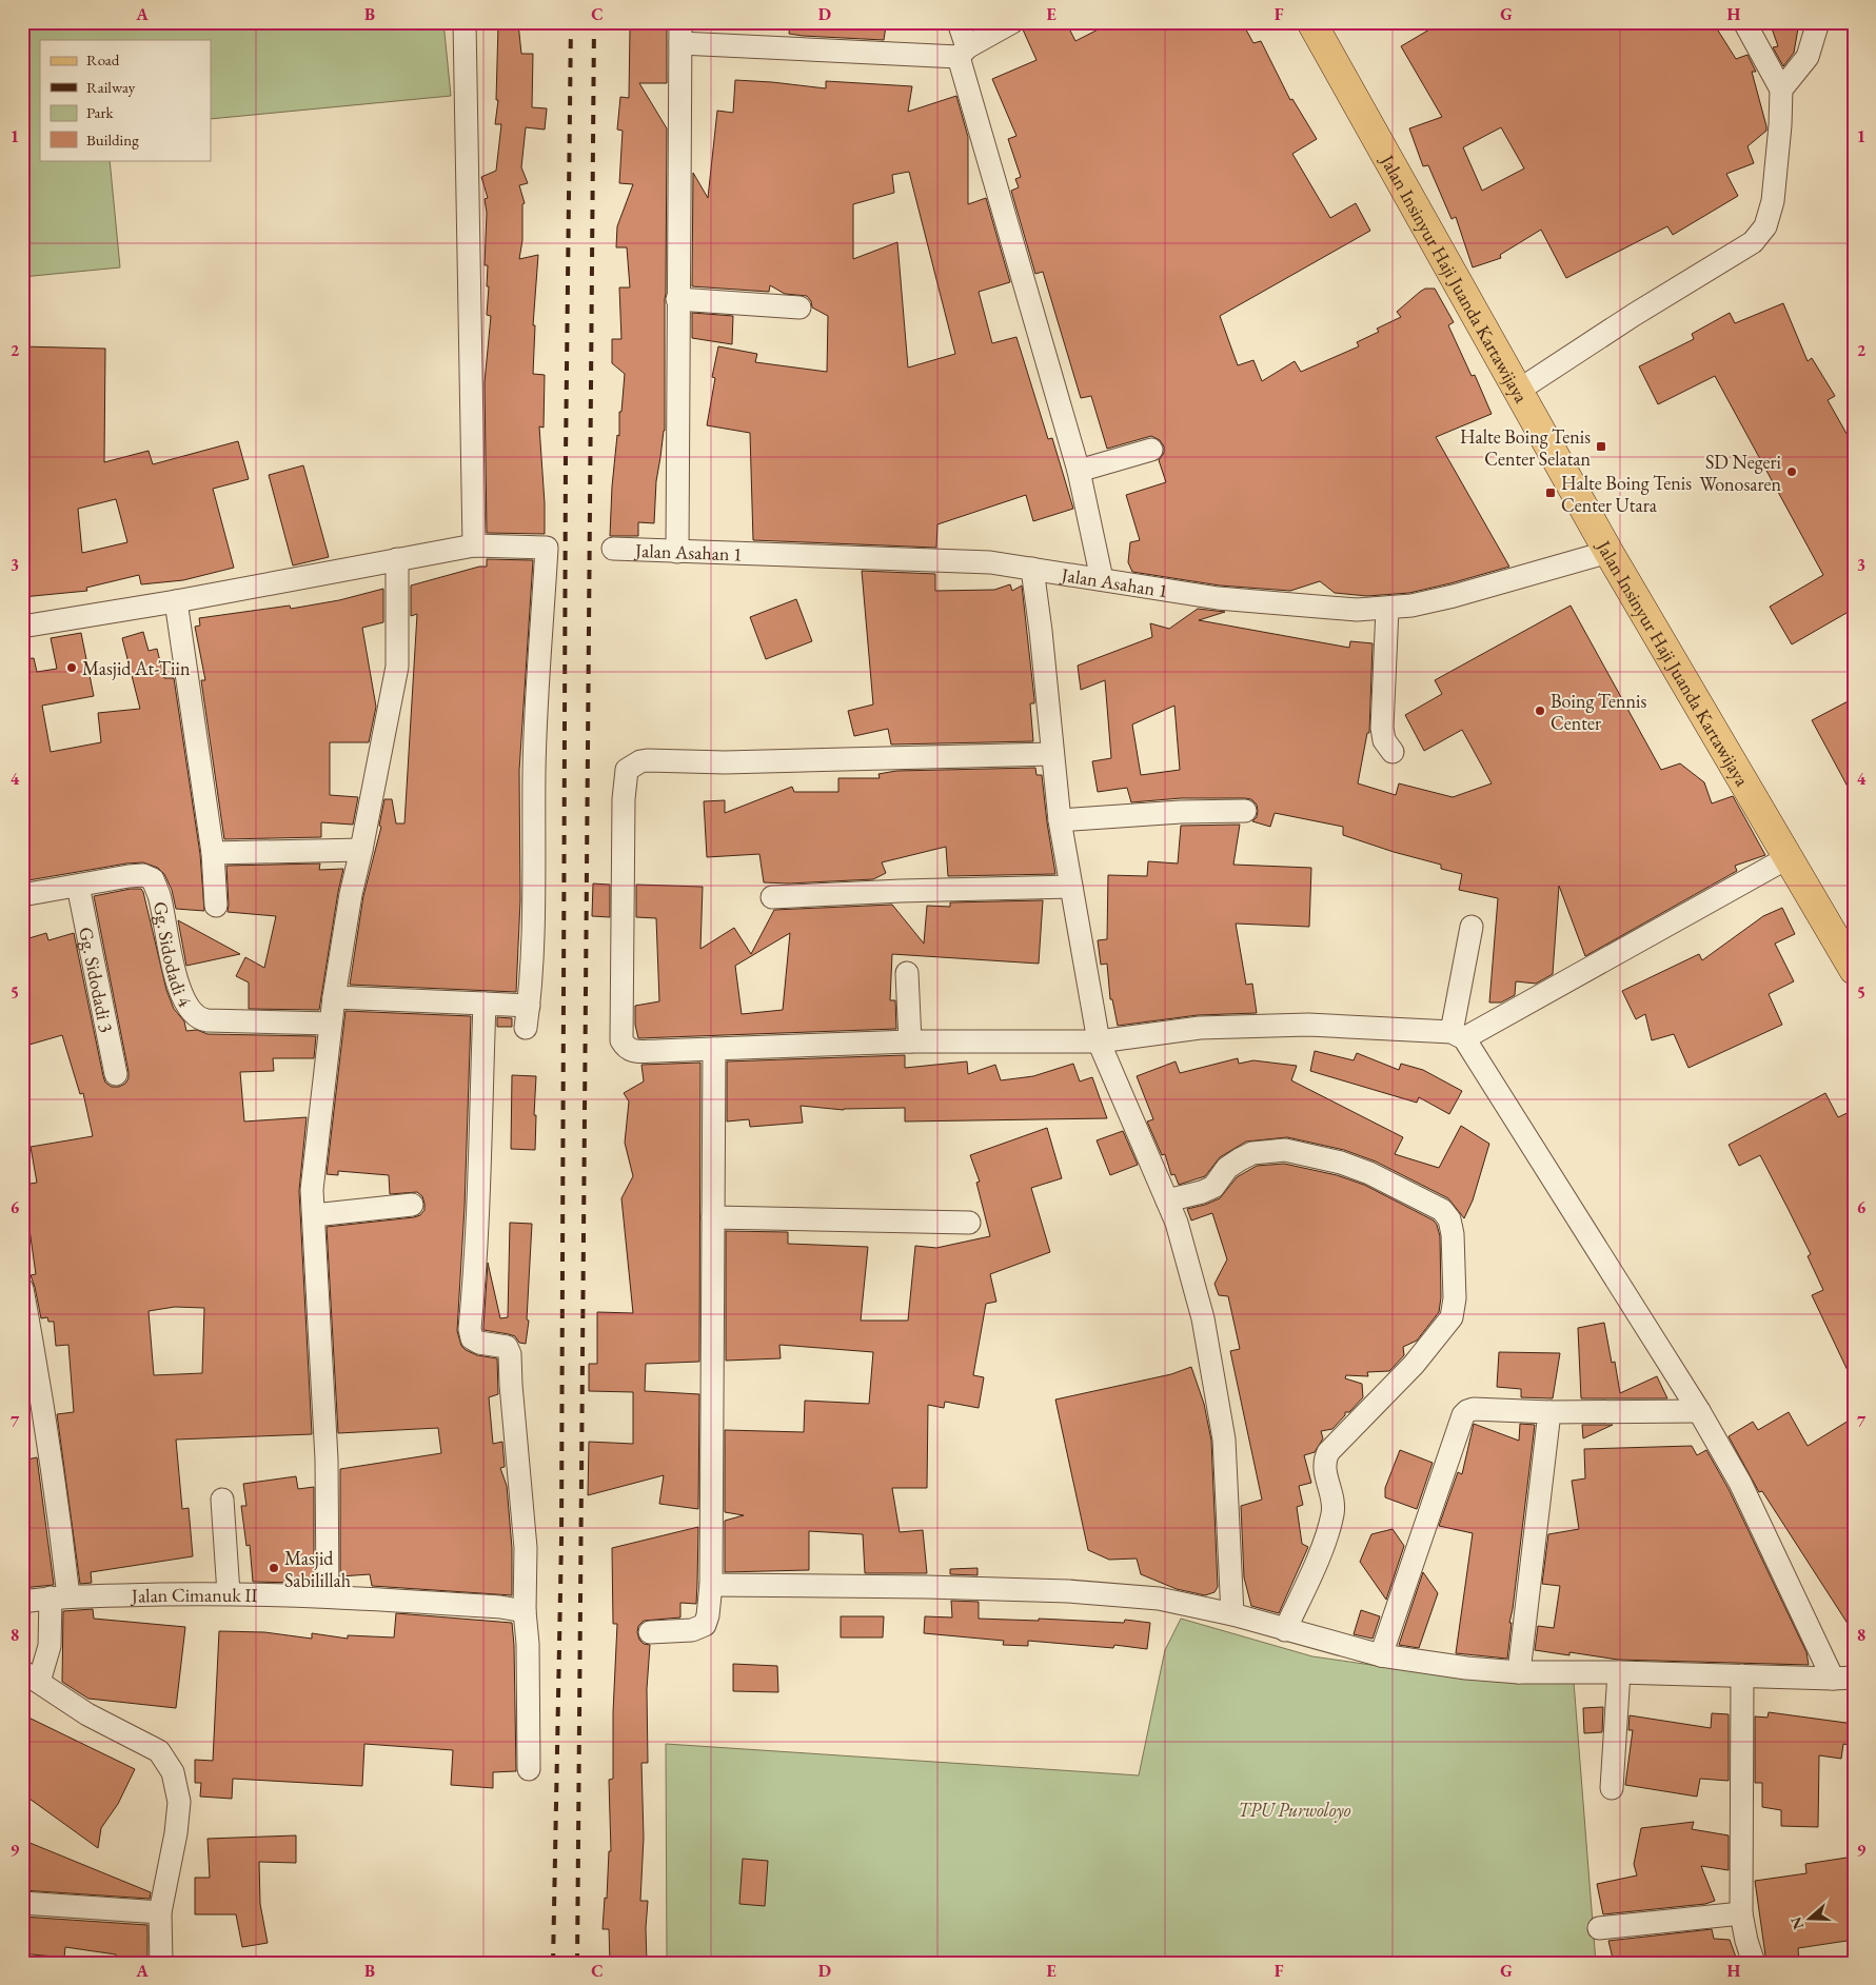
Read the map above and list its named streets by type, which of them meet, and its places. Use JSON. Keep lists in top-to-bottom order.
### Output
{
  "streets": {
    "main road": ["Jalan Insinyur Haji Juanda Kartawijaya"],
    "street": [
      "Jalan Asahan 1",
      "Gg. Sidodadi 4",
      "Gg. Sidodadi 3",
      "Jalan Cimanuk II"
    ]
  },
  "crossings": [
    ["Jalan Insinyur Haji Juanda Kartawijaya", "Jalan Asahan 1"],
    ["Gg. Sidodadi 4", "Gg. Sidodadi 3"]
  ],
  "parks": ["TPU Purwoloyo"],
  "places": {
    "transit": ["Halte Boing Tenis Center Selatan", "Halte Boing Tenis Center Utara"],
    "other": [
      "SD Negeri Wonosaren",
      "Masjid At-Tiin",
      "Boing Tennis Center",
      "Masjid Sabilillah"
    ]
  },
  "legend": [
    "Road",
    "Railway",
    "Park",
    "Building"
  ],
  "north": "left",
  "grid": {
    "columns": [
      "A",
      "B",
      "C",
      "D",
      "E",
      "F",
      "G",
      "H"
    ],
    "rows": [
      "1",
      "2",
      "3",
      "4",
      "5",
      "6",
      "7",
      "8",
      "9"
    ]
  }
}
